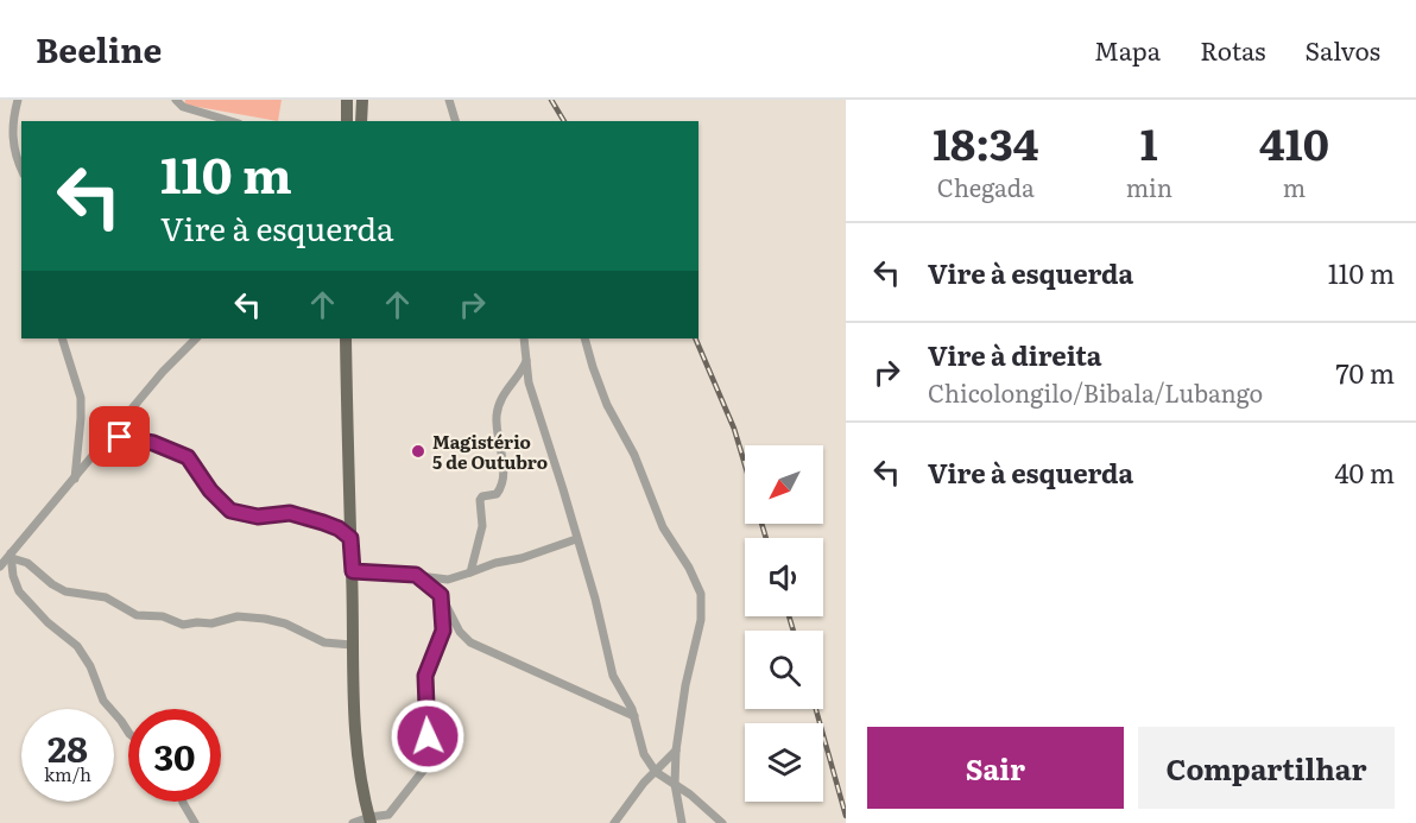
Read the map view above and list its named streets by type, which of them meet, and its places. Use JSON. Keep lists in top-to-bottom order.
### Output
{
  "places": ["Magistério 5 de Outubro"],
  "north": "bottom left",
  "page": {
    "header": "Beeline",
    "nav": ["Mapa", "Rotas", "Salvos"],
    "eta": [
      "18:34",
      "Chegada",
      "1",
      "min",
      "410",
      "m"
    ],
    "turn": ["110 m", "Vire à esquerda"],
    "list": [
      {
        "name": "Vire à esquerda",
        "value": "110 m"
      },
      {
        "name": "Vire à direita",
        "note": "Chicolongilo/Bibala/Lubango",
        "value": "70 m"
      },
      {
        "name": "Vire à esquerda",
        "value": "40 m"
      }
    ],
    "speed": "28 km/h",
    "limit": "30",
    "buttons": ["Sair", "Compartilhar"]
  }
}
